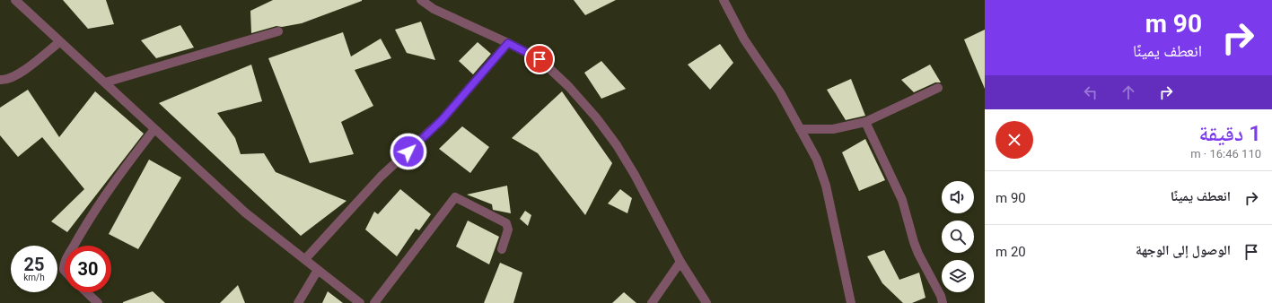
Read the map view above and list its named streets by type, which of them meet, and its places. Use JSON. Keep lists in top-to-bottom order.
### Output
{
  "page": {
    "turn": ["90 m", "انعطف يمينًا"],
    "heading": ["1 دقيقة", "110 m · 16:46"],
    "list": [
      {
        "name": "انعطف يمينًا",
        "value": "90 m"
      },
      {
        "name": "الوصول إلى الوجهة",
        "value": "20 m"
      }
    ],
    "speed": "25 km/h",
    "limit": "30"
  }
}
